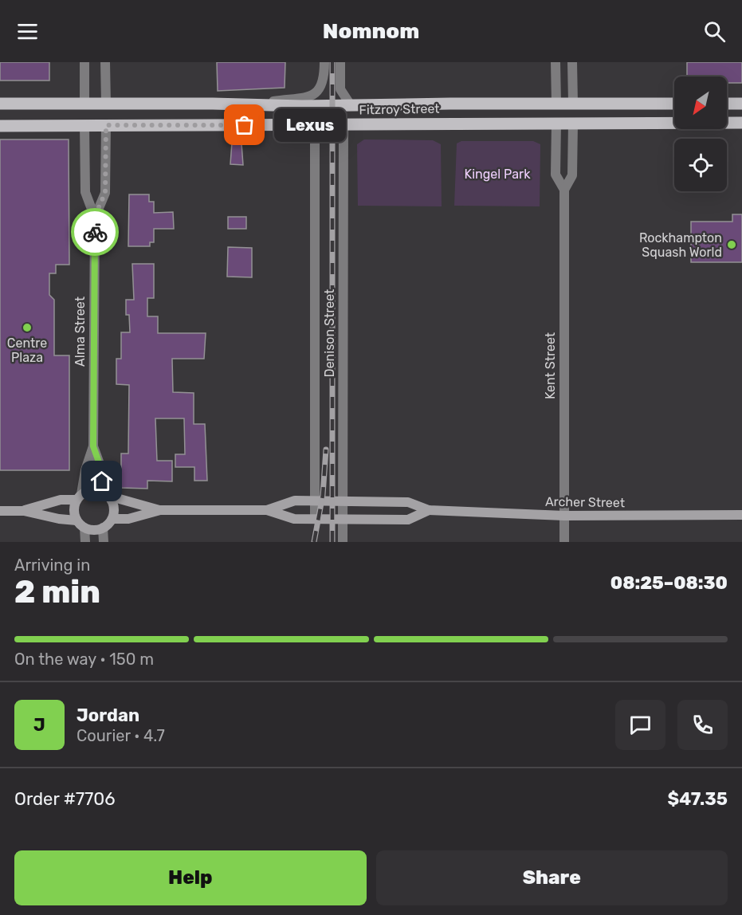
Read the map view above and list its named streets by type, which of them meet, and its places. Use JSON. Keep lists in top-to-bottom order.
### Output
{
  "streets": {
    "main road": ["Fitzroy Street", "Alma Street", "Kent Street"],
    "street": ["Denison Street", "Archer Street"]
  },
  "crossings": [
    ["Fitzroy Street", "Alma Street"],
    ["Fitzroy Street", "Denison Street"],
    ["Fitzroy Street", "Kent Street"],
    ["Alma Street", "Archer Street"],
    ["Denison Street", "Archer Street"],
    ["Kent Street", "Archer Street"]
  ],
  "parks": ["Kingel Park"],
  "places": ["Lexus", "Rockhampton Squash World", "Centre Plaza"],
  "north": "bottom left",
  "page": {
    "header": "Nomnom",
    "bubble": "Lexus",
    "heading": ["2 min", "Arriving in", "08:25–08:30"],
    "panel": [
      "Jordan",
      "Courier · 4.7",
      "Order #7706",
      "$47.35"
    ],
    "bar": "On the way · 150 m",
    "round": "J",
    "buttons": ["Help", "Share"]
  }
}
